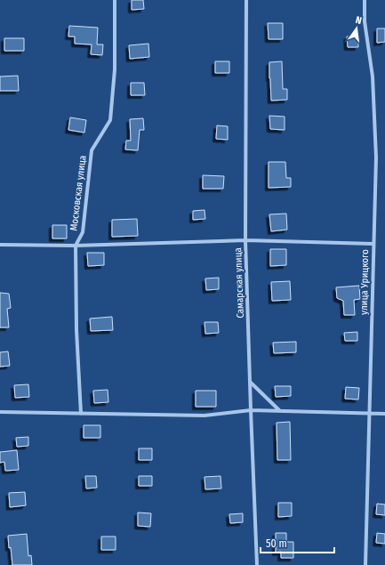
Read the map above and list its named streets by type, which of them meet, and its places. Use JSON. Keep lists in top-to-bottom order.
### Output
{
  "streets": {
    "street": ["Московская улица", "улица Урицкого", "Самарская улица"]
  },
  "scale_bar": "50 m",
  "north": "top"
}
